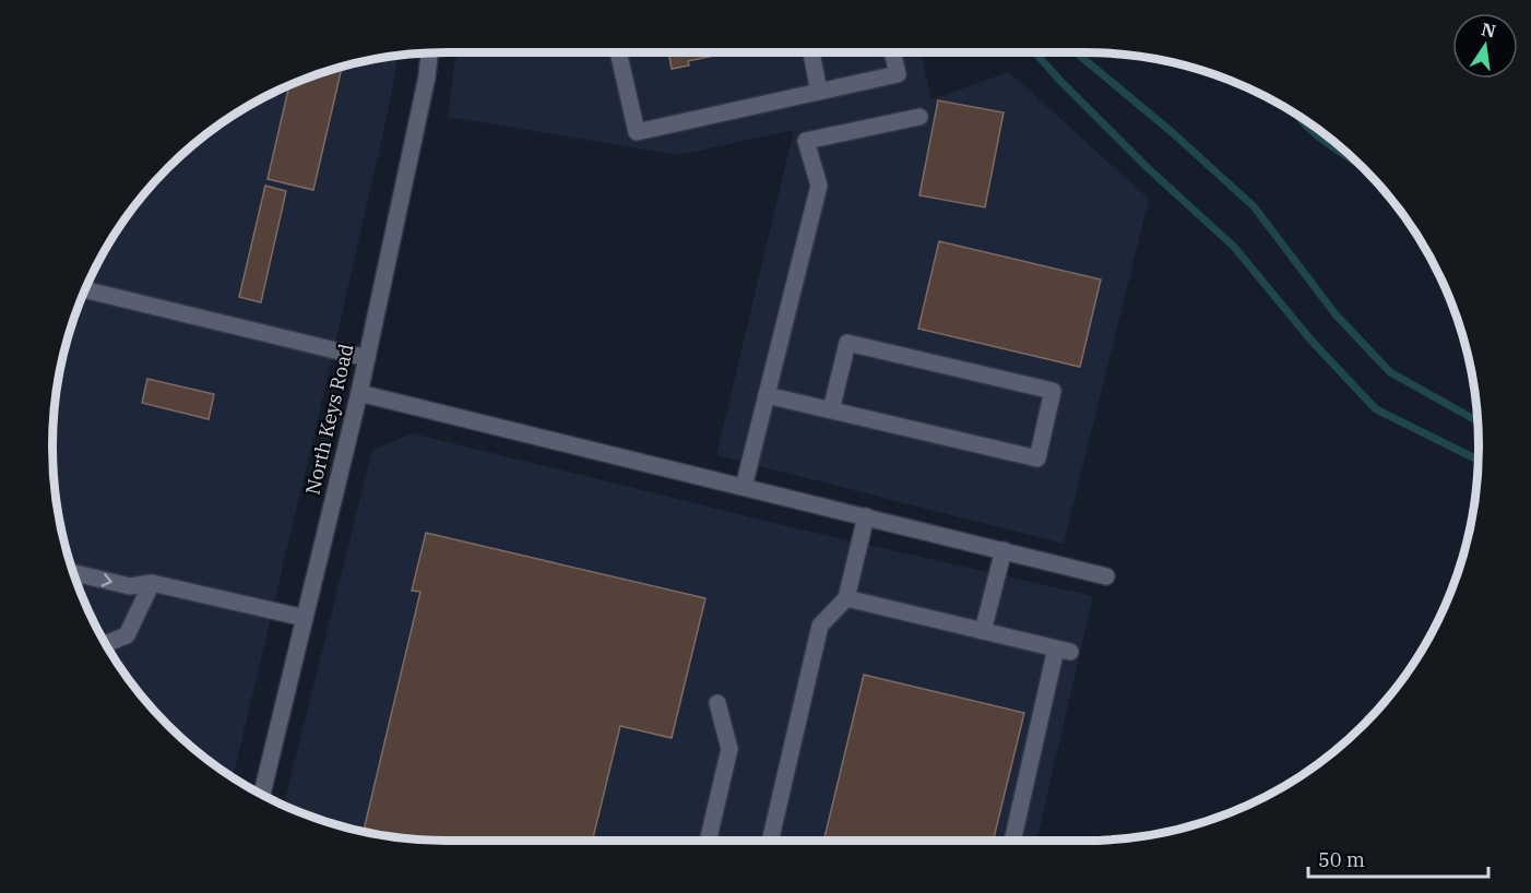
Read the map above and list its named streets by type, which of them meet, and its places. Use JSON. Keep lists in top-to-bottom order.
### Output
{
  "streets": {
    "street": ["North Keys Road"]
  },
  "scale_bar": "50 m",
  "north": "top"
}
